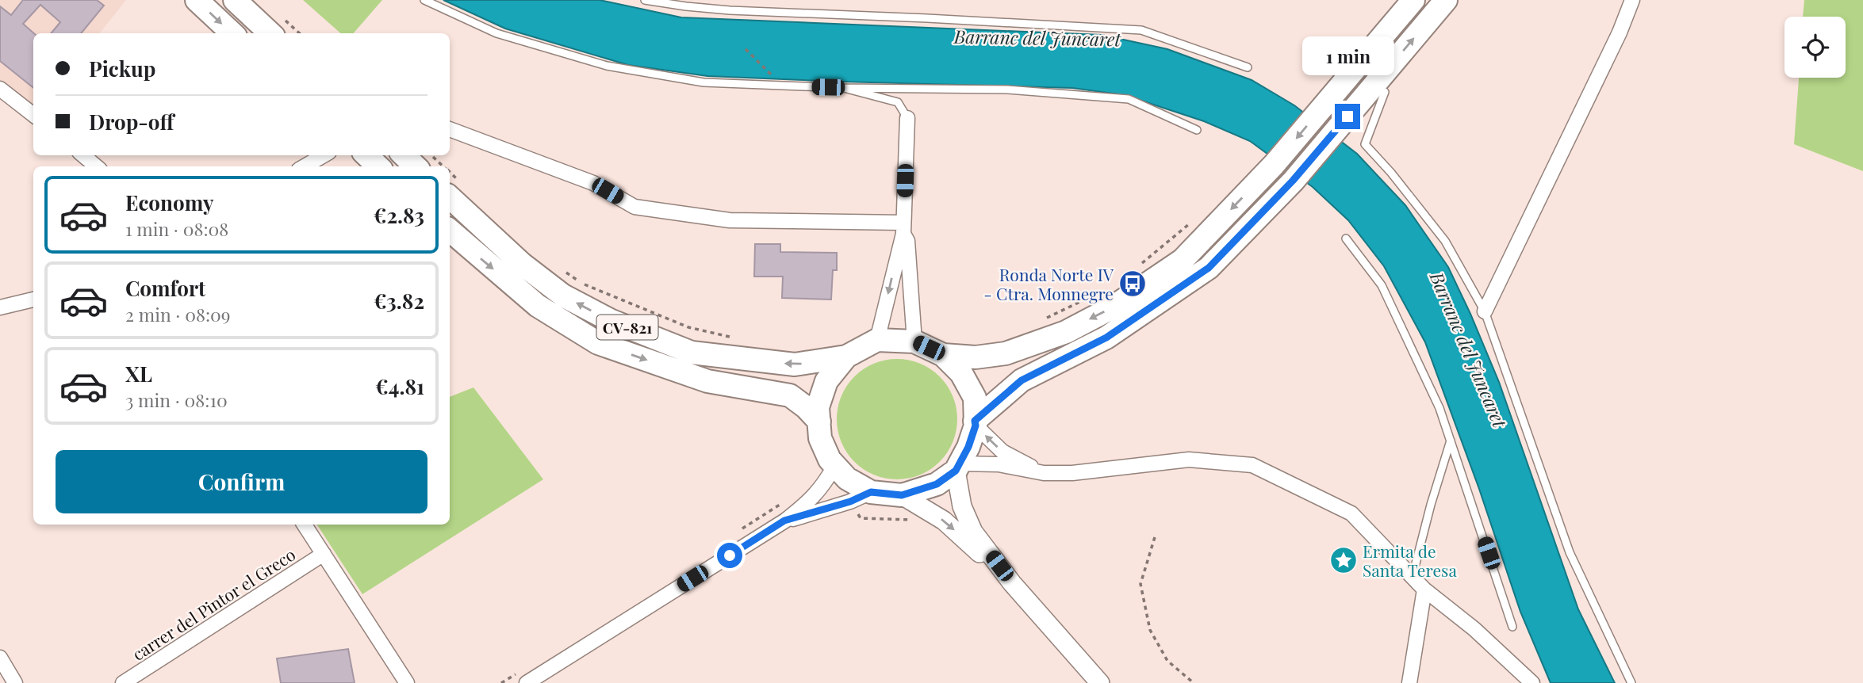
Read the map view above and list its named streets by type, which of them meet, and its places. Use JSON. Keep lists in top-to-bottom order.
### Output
{
  "streets": {
    "main road": ["CV-821"],
    "street": ["carrer del Pintor el Greco"]
  },
  "water": ["Barranc del Juncaret"],
  "places": {
    "bus stop": ["Ronda Norte IV - Ctra. Monnegre"],
    "place": ["Ermita de Santa Teresa"]
  },
  "page": {
    "banner": ["Pickup", "Drop-off"],
    "bubble": "1 min",
    "list": [
      {
        "name": "Economy",
        "note": "1 min · 08:08",
        "value": "€2.83"
      },
      {
        "name": "Comfort",
        "note": "2 min · 08:09",
        "value": "€3.82"
      },
      {
        "name": "XL",
        "note": "3 min · 08:10",
        "value": "€4.81"
      }
    ],
    "buttons": "Confirm"
  }
}
